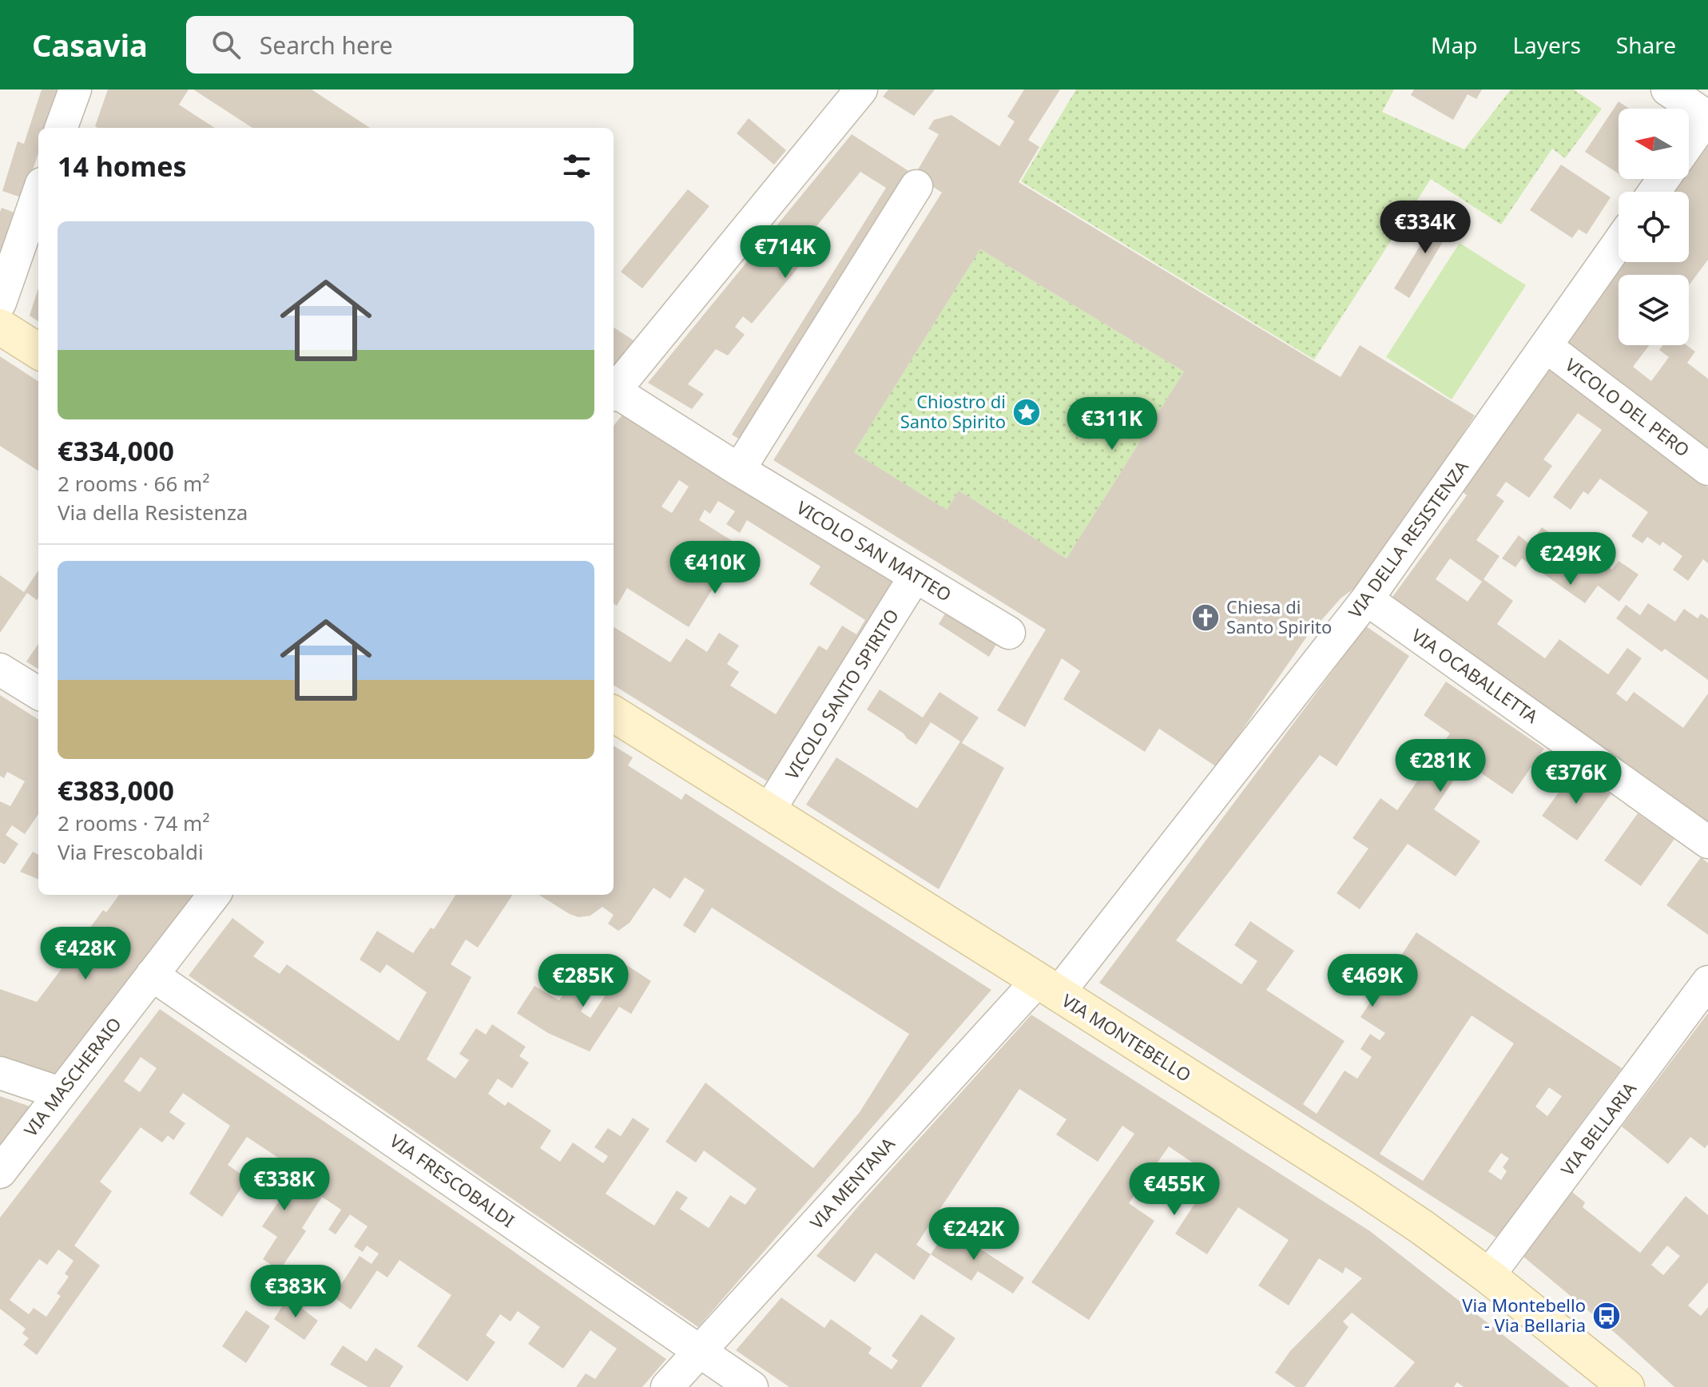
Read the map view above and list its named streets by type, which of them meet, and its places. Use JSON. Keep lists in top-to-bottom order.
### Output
{
  "streets": {
    "street": [
      "VICOLO DEL PERO",
      "VIA DELLA RESISTENZA",
      "VICOLO SAN MATTEO",
      "VIA OCABALLETTA",
      "VICOLO SANTO SPIRITO",
      "VIA MONTEBELLO",
      "VIA MASCHERAIO",
      "VIA BELLARIA",
      "VIA FRESCOBALDI",
      "VIA MENTANA"
    ]
  },
  "crossings": [
    ["VICOLO DEL PERO", "VIA DELLA RESISTENZA"],
    ["VIA DELLA RESISTENZA", "VIA OCABALLETTA"],
    ["VIA DELLA RESISTENZA", "VIA MONTEBELLO"],
    ["VIA DELLA RESISTENZA", "VIA MENTANA"],
    ["VICOLO SAN MATTEO", "VICOLO SANTO SPIRITO"],
    ["VICOLO SANTO SPIRITO", "VIA MONTEBELLO"],
    ["VIA MONTEBELLO", "VIA BELLARIA"],
    ["VIA MONTEBELLO", "VIA MENTANA"],
    ["VIA MASCHERAIO", "VIA FRESCOBALDI"],
    ["VIA FRESCOBALDI", "VIA MENTANA"]
  ],
  "places": {
    "place": ["Chiostro di Santo Spirito"],
    "church": ["Chiesa di Santo Spirito"],
    "bus stop": ["Via Montebello - Via Bellaria"]
  },
  "north": "left",
  "page": {
    "header": "Casavia",
    "search": "Search here",
    "nav": ["Map", "Layers", "Share"],
    "heading": "14 homes",
    "price": [
      "€334K",
      "€714K",
      "€311K",
      "€249K",
      "€410K",
      "€281K",
      "€376K",
      "€428K",
      "€285K",
      "€469K",
      "€338K",
      "€455K",
      "€242K",
      "€383K"
    ],
    "list": [
      {
        "name": "€334,000",
        "note": "2 rooms · 66 m² · Via della Resistenza"
      },
      {
        "name": "€383,000",
        "note": "2 rooms · 74 m² · Via Frescobaldi"
      }
    ]
  }
}
